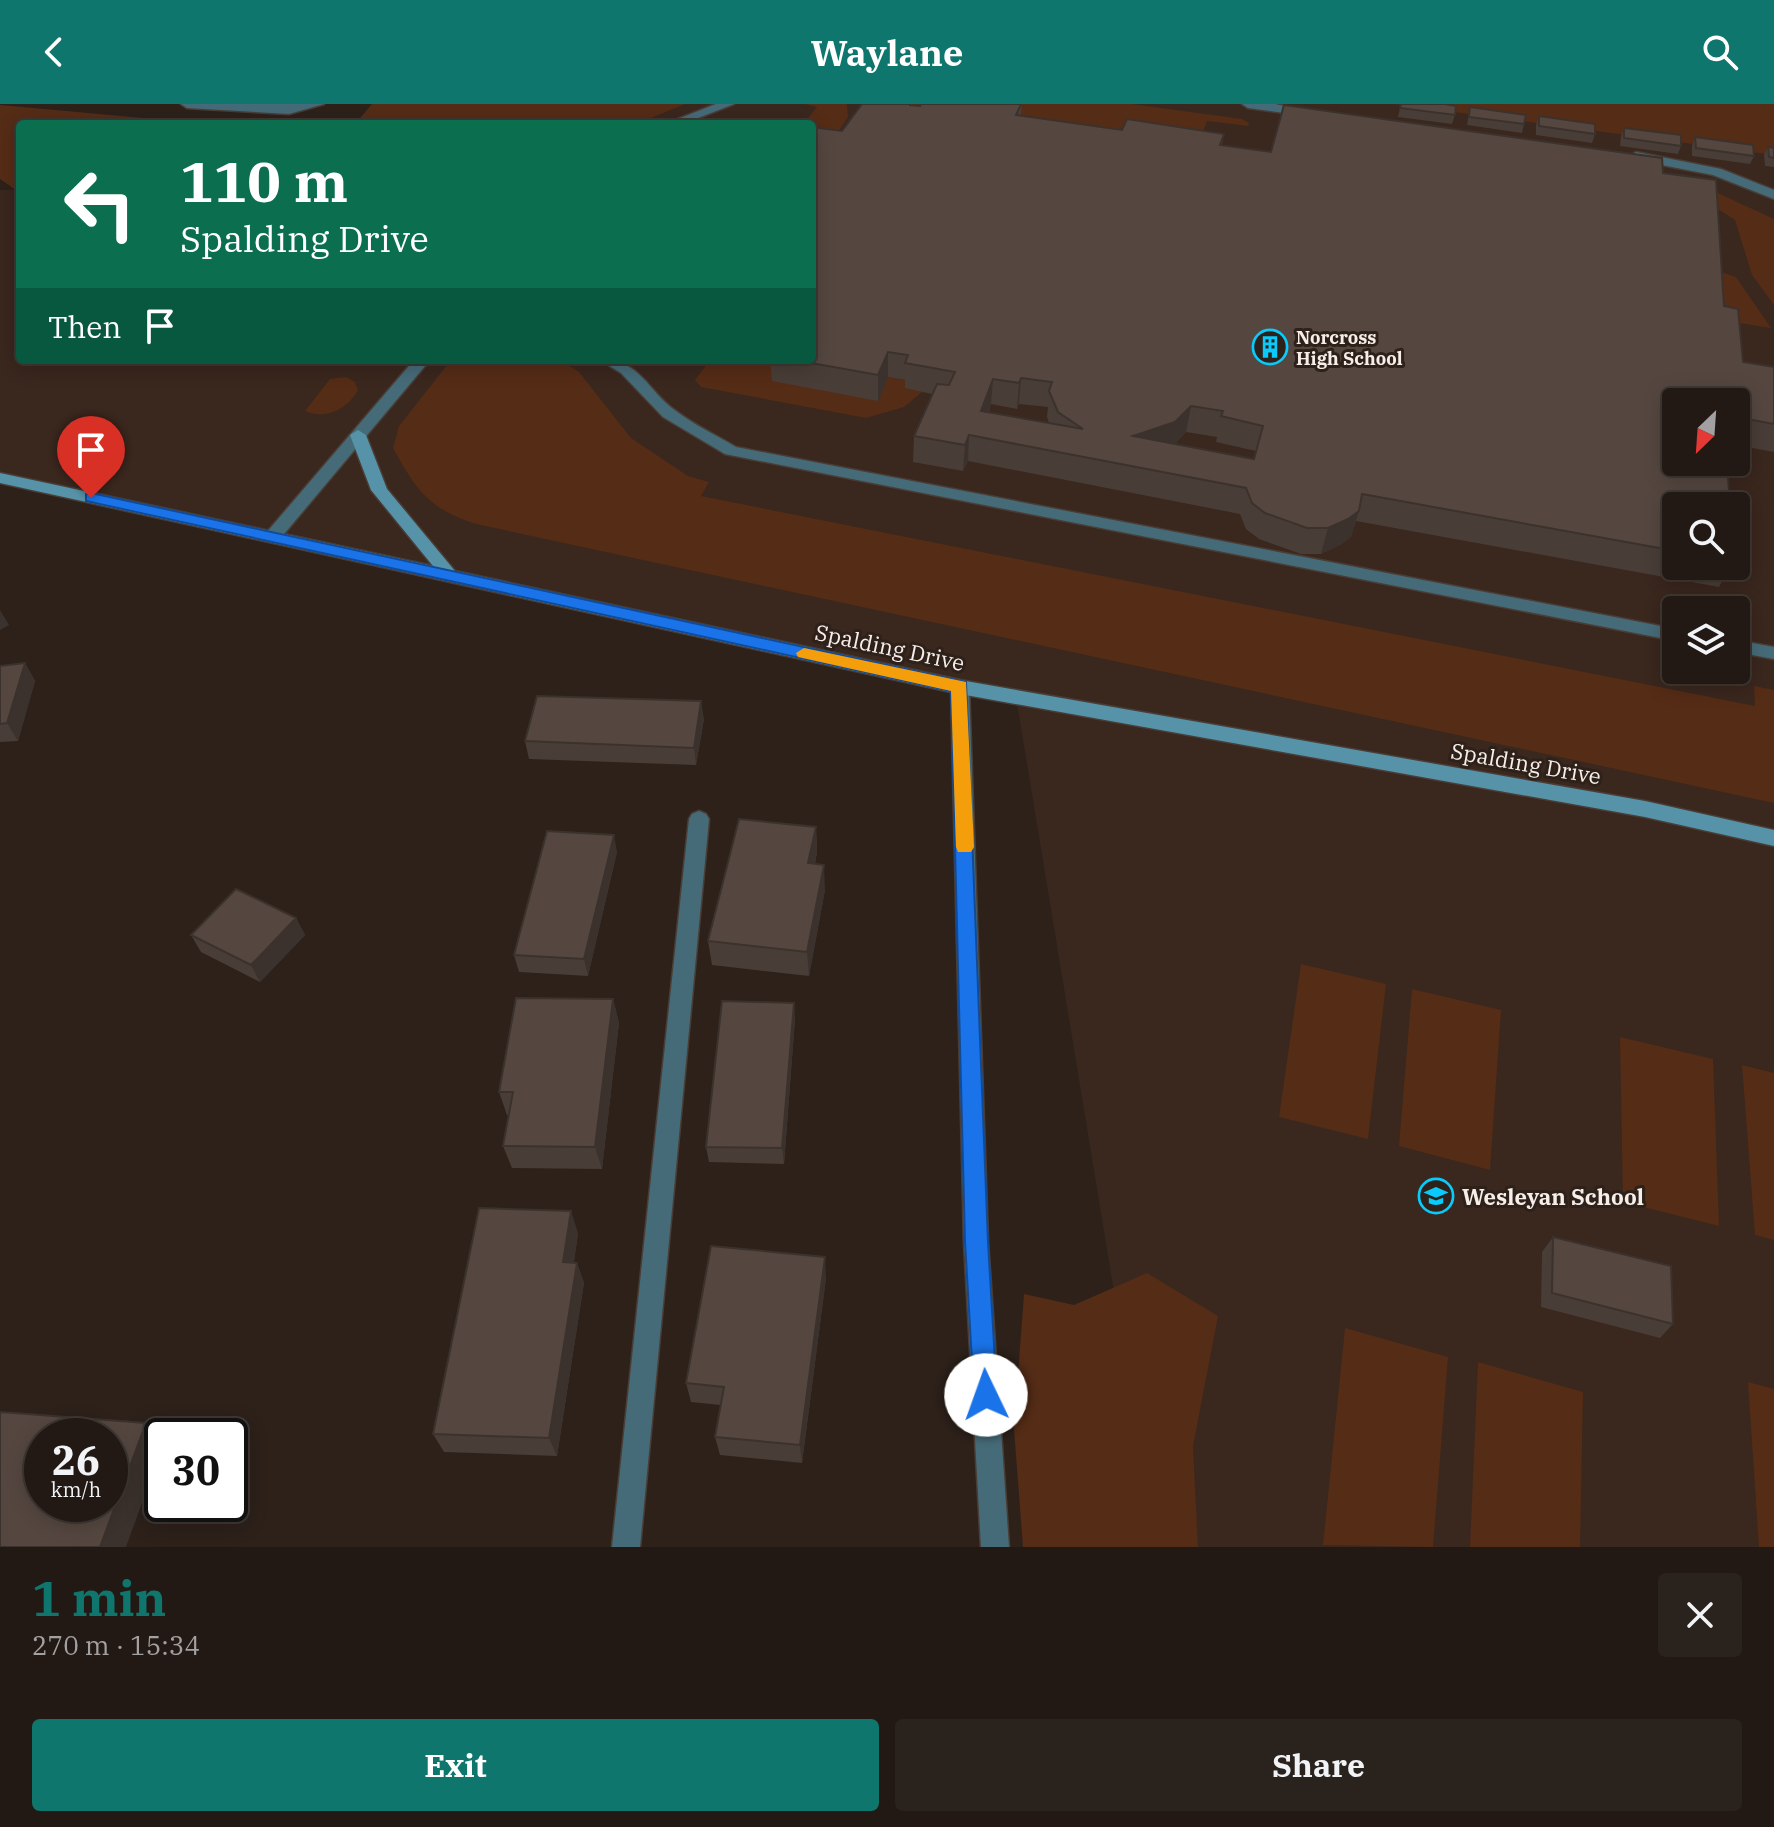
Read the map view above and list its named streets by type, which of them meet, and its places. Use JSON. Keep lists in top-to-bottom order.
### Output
{
  "streets": {
    "main road": ["Spalding Drive"]
  },
  "places": {
    "building": ["Norcross High School"],
    "school or university": ["Wesleyan School"]
  },
  "north": "bottom left",
  "page": {
    "header": "Waylane",
    "turn": ["110 m", "Spalding Drive"],
    "then": "Then",
    "speed": "26 km/h",
    "limit": "30",
    "heading": ["1 min", "270 m · 15:34"],
    "buttons": ["Exit", "Share"]
  }
}
